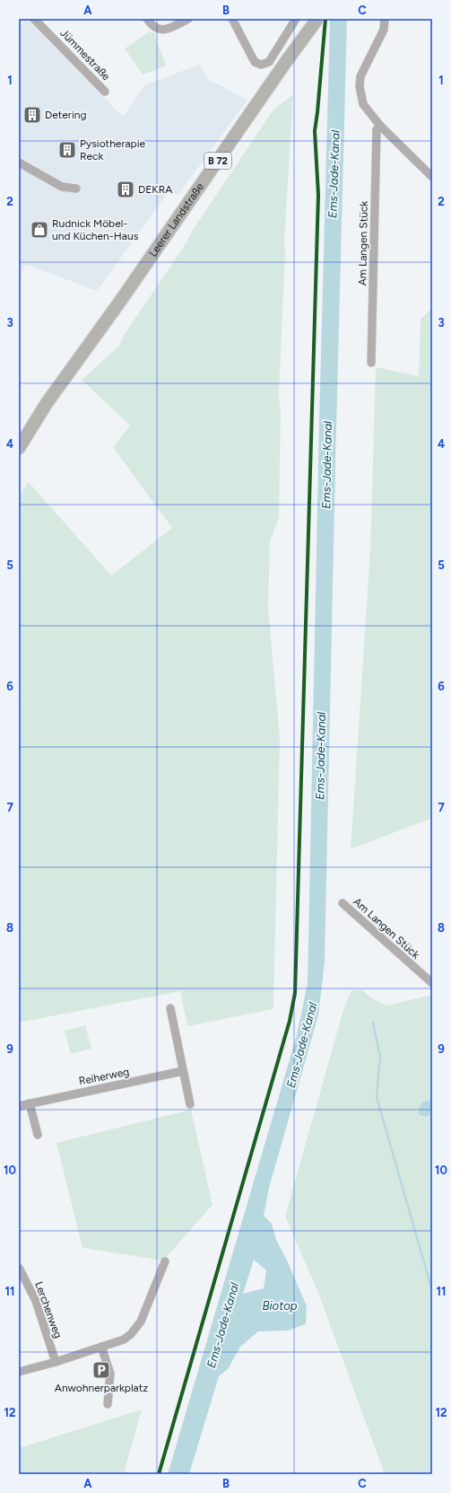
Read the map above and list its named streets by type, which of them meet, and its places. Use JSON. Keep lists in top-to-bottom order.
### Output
{
  "streets": {
    "main road": ["B 72", "Leerer Landstraße"],
    "street": [
      "Jümmestraße",
      "Am Langen Stück",
      "Reiherweg",
      "Lerchenweg"
    ]
  },
  "water": ["Ems-Jade-Kanal", "Biotop"],
  "places": {
    "building": ["Detering", "Pysiotherapie Reck", "DEKRA"],
    "shop": ["Rudnick Möbel- und Küchen-Haus"],
    "parking": ["Anwohnerparkplatz"]
  },
  "grid": {
    "columns": ["A", "B", "C"],
    "rows": [
      "1",
      "2",
      "3",
      "4",
      "5",
      "6",
      "7",
      "8",
      "9",
      "10",
      "11",
      "12"
    ]
  }
}
